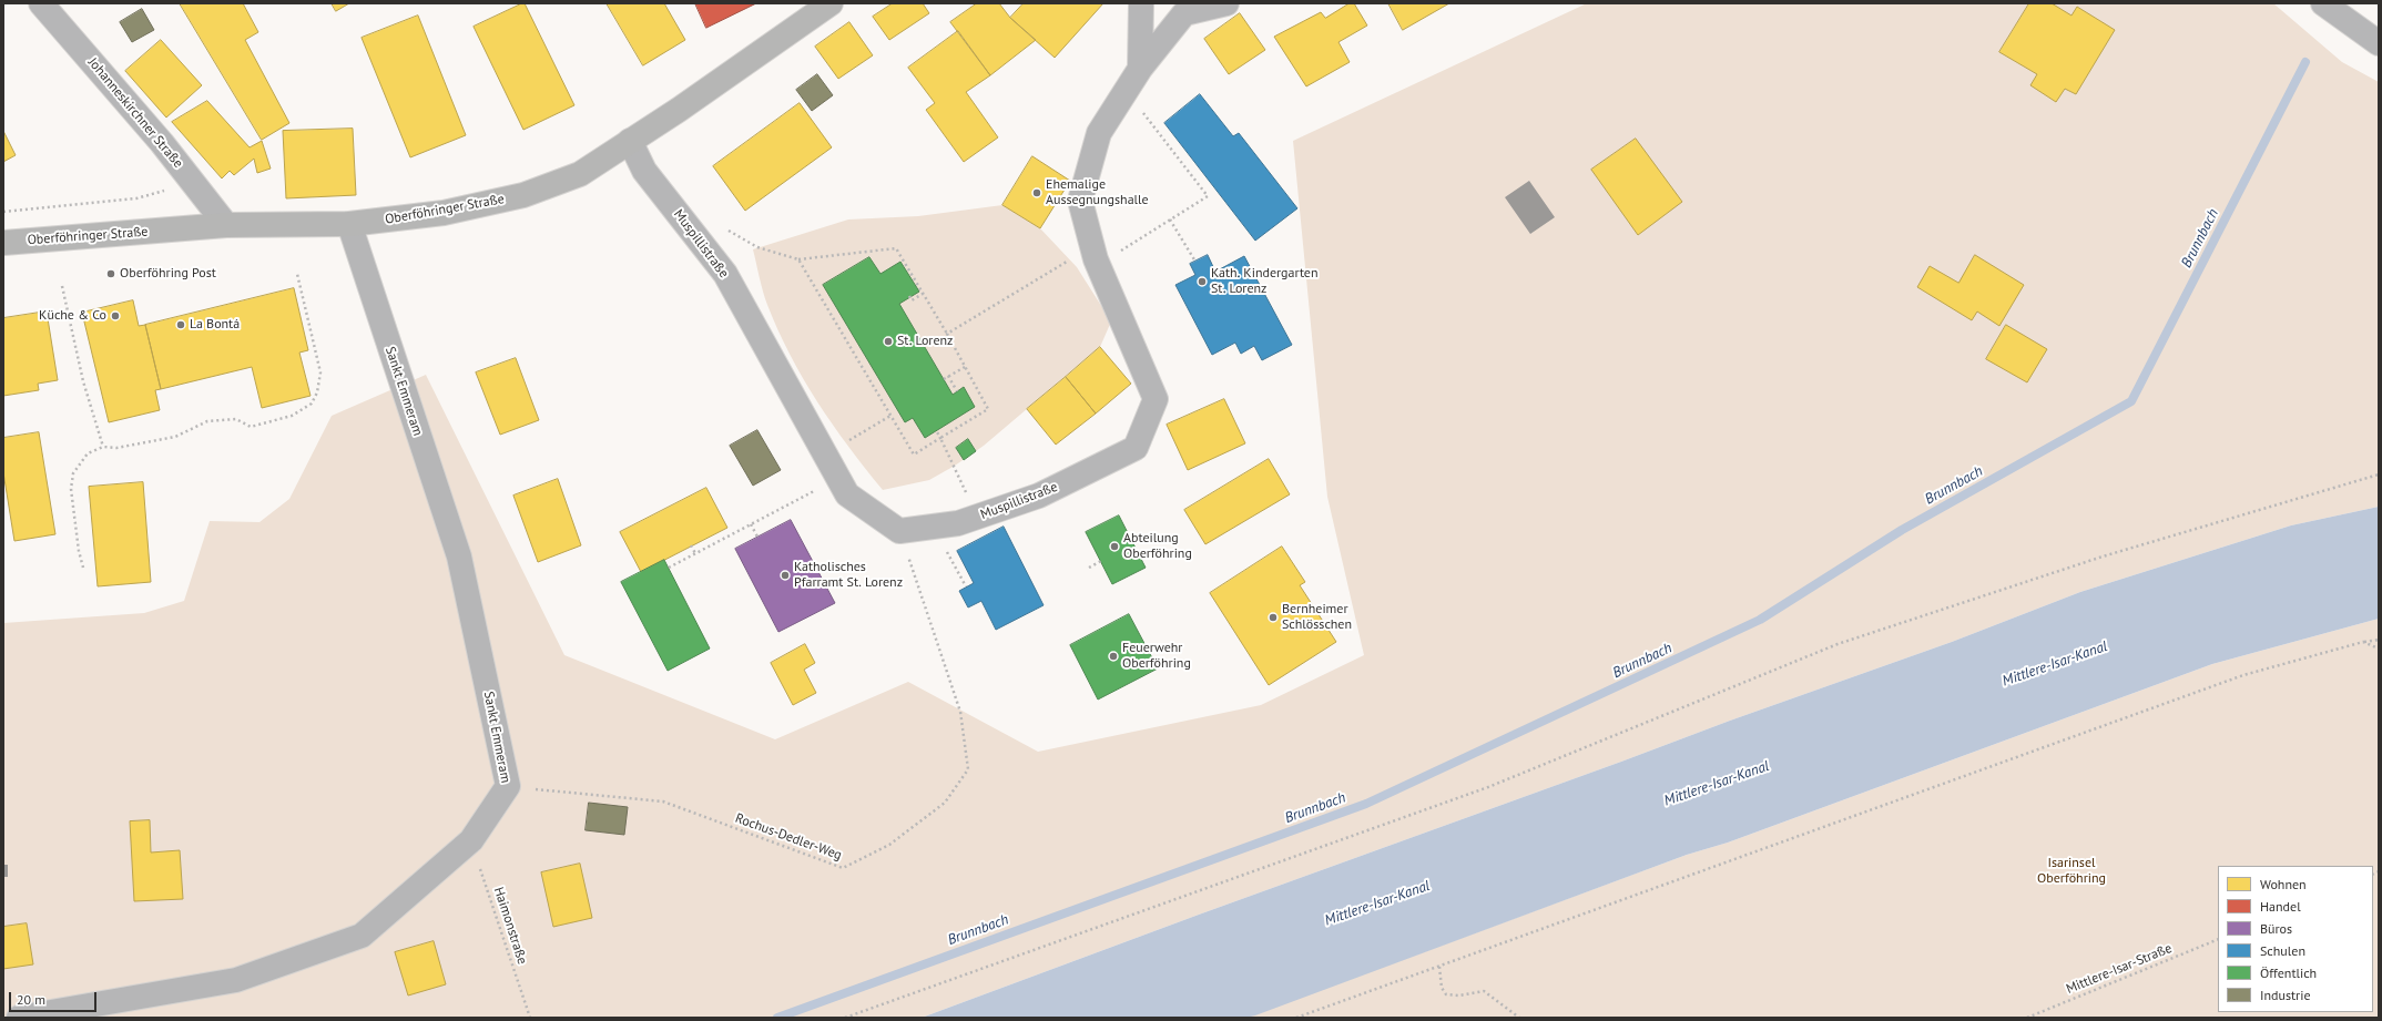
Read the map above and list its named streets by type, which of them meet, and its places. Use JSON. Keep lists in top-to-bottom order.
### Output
{
  "streets": {
    "main road": ["Oberföhringer Straße"],
    "street": ["Johanneskirchner Straße", "Muspillistraße", "Sankt Emmeram"],
    "path": ["Rochus-Dedler-Weg", "Haimonstraße", "Mittlere-Isar-Straße"]
  },
  "crossings": [
    ["Johanneskirchner Straße", "Oberföhringer Straße"],
    ["Oberföhringer Straße", "Muspillistraße"],
    ["Oberföhringer Straße", "Sankt Emmeram"],
    ["Muspillistraße", "Rochus-Dedler-Weg"],
    ["Sankt Emmeram", "Rochus-Dedler-Weg"],
    ["Sankt Emmeram", "Haimonstraße"]
  ],
  "water": ["Brunnbach", "Mittlere-Isar-Kanal"],
  "parks": ["Isarinsel Oberföhring"],
  "places": [
    "Ehemalige Aussegnungshalle",
    "Oberföhring Post",
    "Kath. Kindergarten St. Lorenz",
    "Küche & Co",
    "La Bontá",
    "St. Lorenz",
    "Abteilung Oberföhring",
    "Katholisches Pfarramt St. Lorenz",
    "Bernheimer Schlösschen",
    "Feuerwehr Oberföhring"
  ],
  "legend": [
    "Wohnen",
    "Handel",
    "Büros",
    "Schulen",
    "Öffentlich",
    "Industrie"
  ],
  "scale_bar": "20 m"
}
